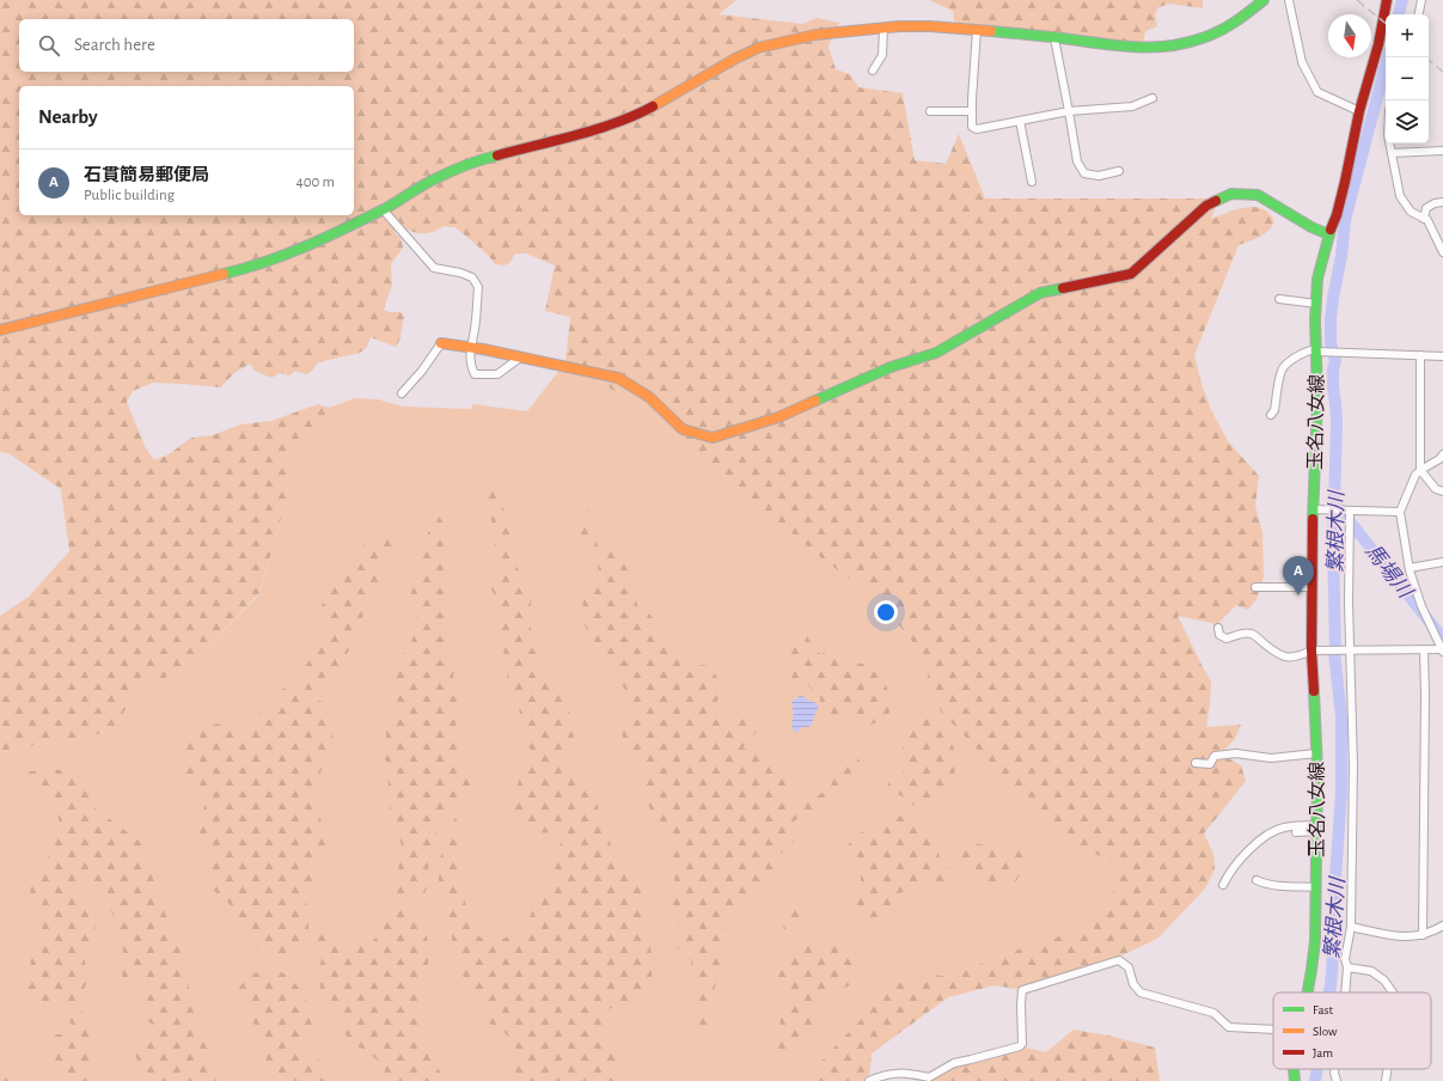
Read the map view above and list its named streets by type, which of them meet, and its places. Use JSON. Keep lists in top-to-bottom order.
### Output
{
  "streets": {
    "street": ["玉名八女線"]
  },
  "water": ["繁根木川", "馬場川"],
  "legend": ["Fast", "Slow", "Jam"],
  "north": "bottom",
  "page": {
    "map_buttons": ["+", "−"],
    "search": "Search here",
    "heading": "Nearby",
    "list": [
      {
        "mark": "A",
        "name": "石貫簡易郵便局",
        "note": "Public building",
        "value": "400 m"
      }
    ],
    "pins": "A"
  }
}
